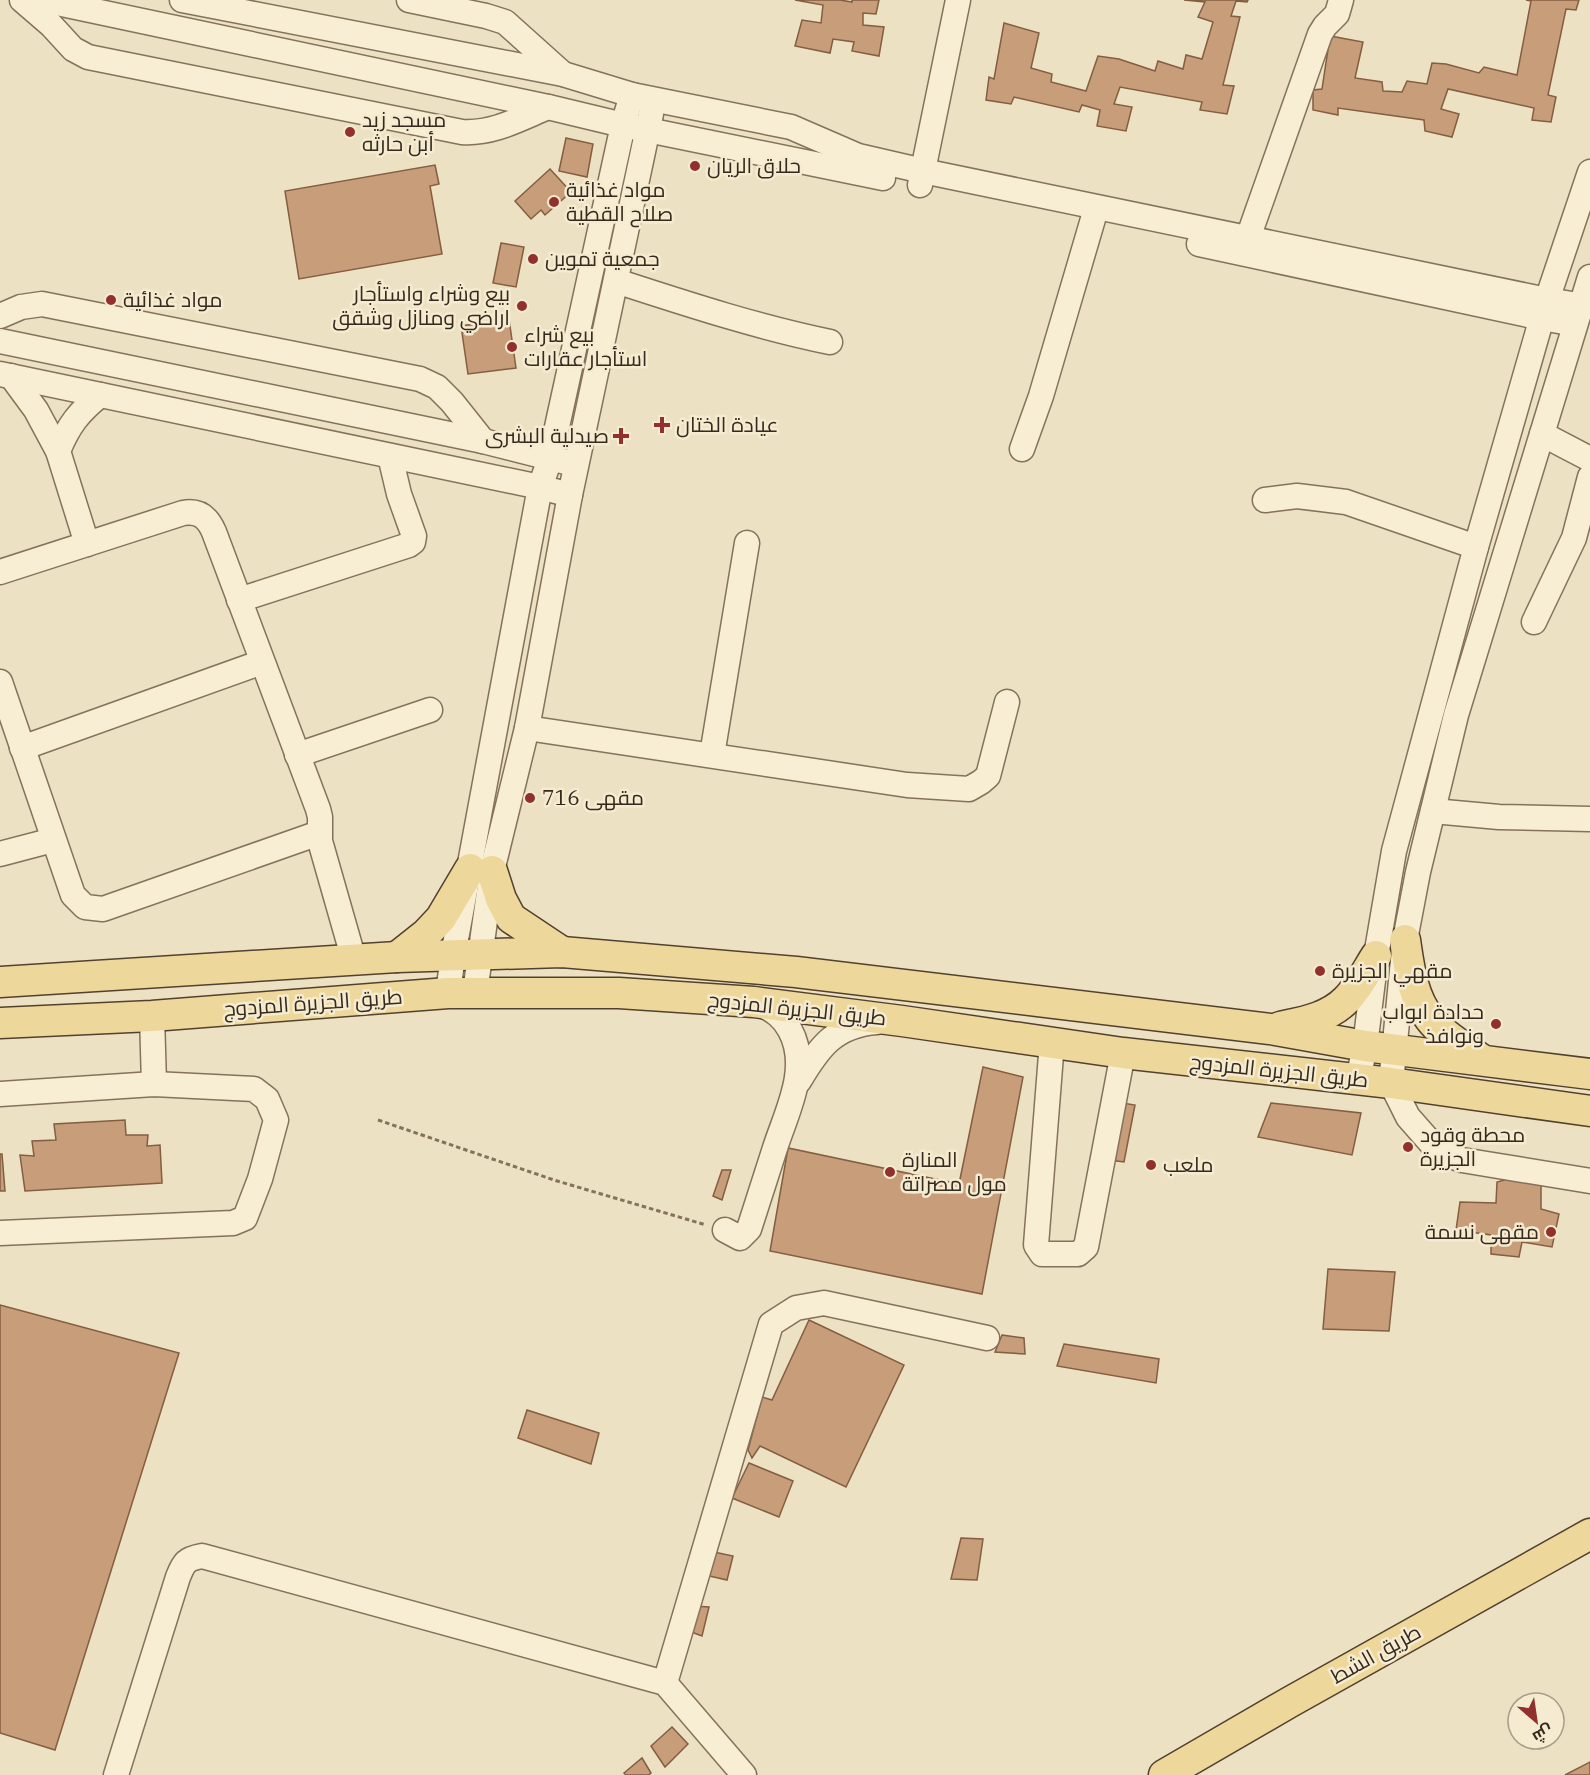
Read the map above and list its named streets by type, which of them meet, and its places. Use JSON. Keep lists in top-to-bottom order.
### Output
{
  "streets": {
    "main road": ["طريق الجزيرة المزدوج", "طريق الشط"]
  },
  "places": {
    "other": [
      "مسجد زيد أبن حارثه",
      "حلاق الريان",
      "مواد غذائية صلاح القطية",
      "جمعية تموين",
      "مواد غذائية",
      "بيع وشراء واستأجار اراضي ومنازل وشقق",
      "بيع شراء استأجار عقارات",
      "مقهى 716",
      "مقهي الجزيرة",
      "حدادة ابواب ونوافذ",
      "محطة وقود الجزيرة",
      "ملعب",
      "المنارة مول مصراتة",
      "مقهى نسمة"
    ],
    "health": ["عيادة الختان", "صيدلية البشرى"]
  },
  "north": "bottom right"
}
